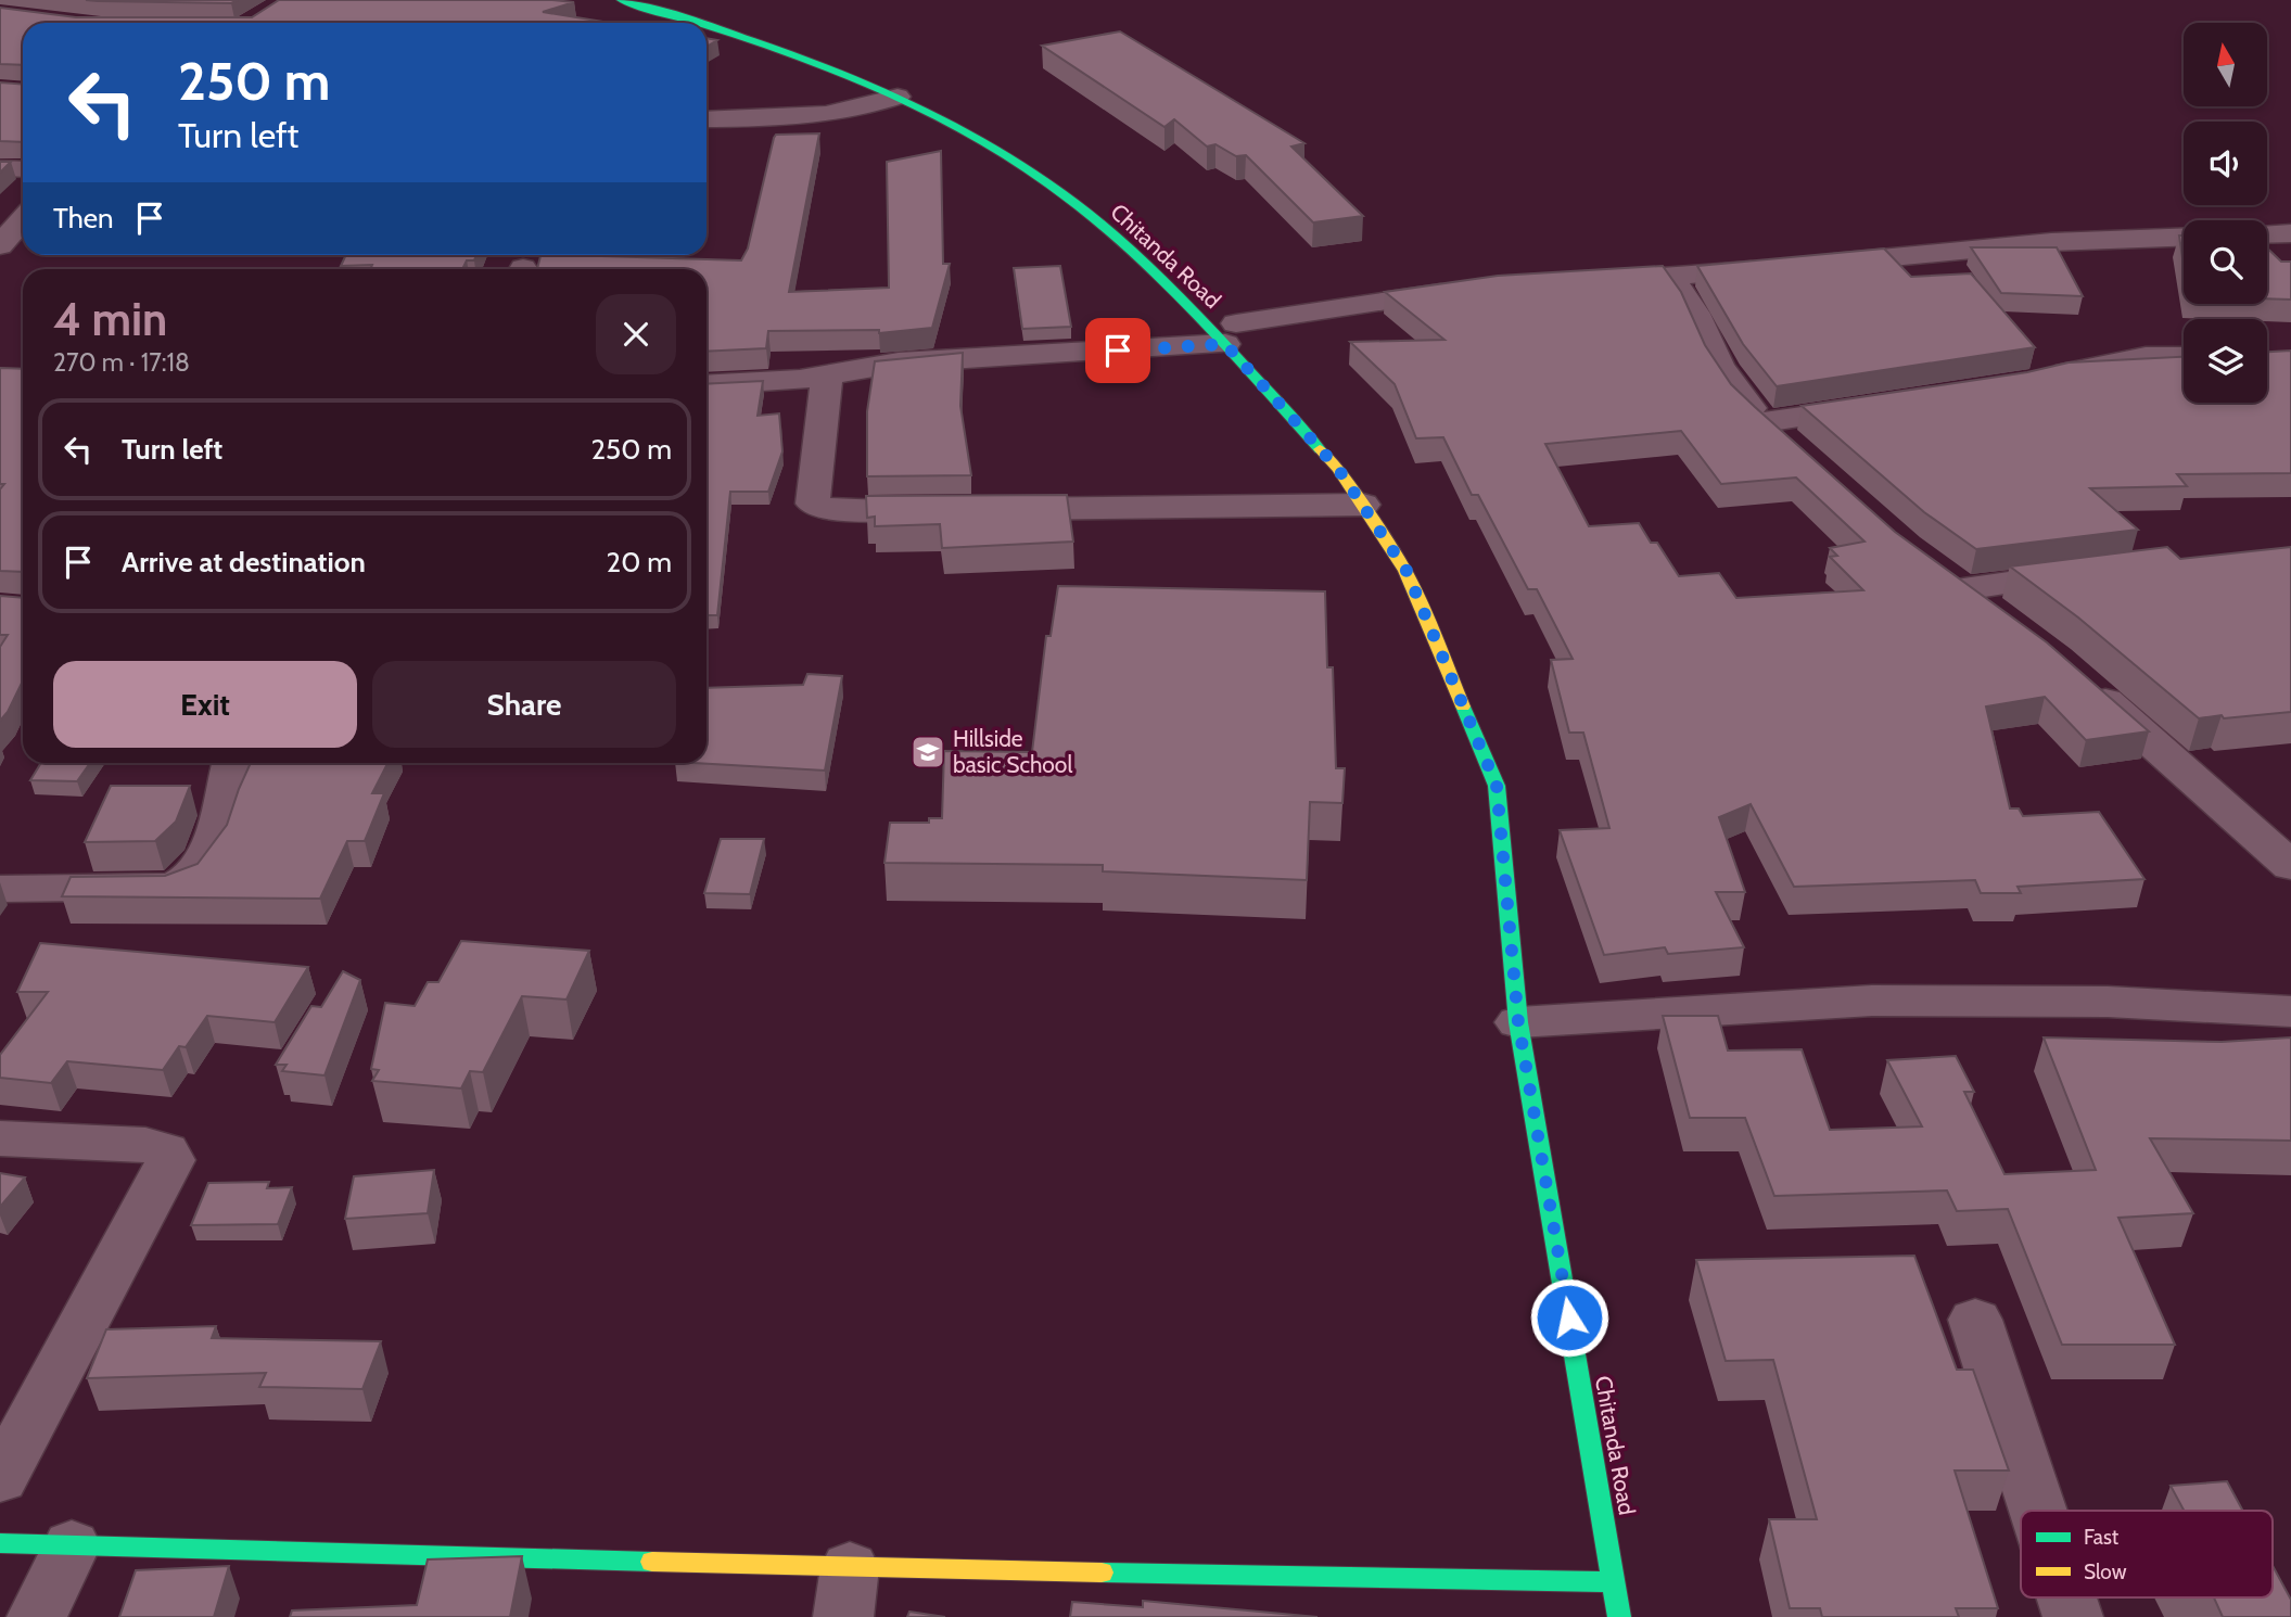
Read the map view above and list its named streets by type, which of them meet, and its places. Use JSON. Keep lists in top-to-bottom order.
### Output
{
  "streets": {
    "street": ["Chitanda Road"]
  },
  "places": {
    "school or university": ["Hillside basic School"]
  },
  "legend": ["Fast", "Slow"],
  "north": "top",
  "page": {
    "turn": ["250 m", "Turn left"],
    "then": "Then",
    "heading": ["4 min", "270 m · 17:18"],
    "list": [
      {
        "name": "Turn left",
        "value": "250 m"
      },
      {
        "name": "Arrive at destination",
        "value": "20 m"
      }
    ],
    "buttons": ["Exit", "Share"]
  }
}
